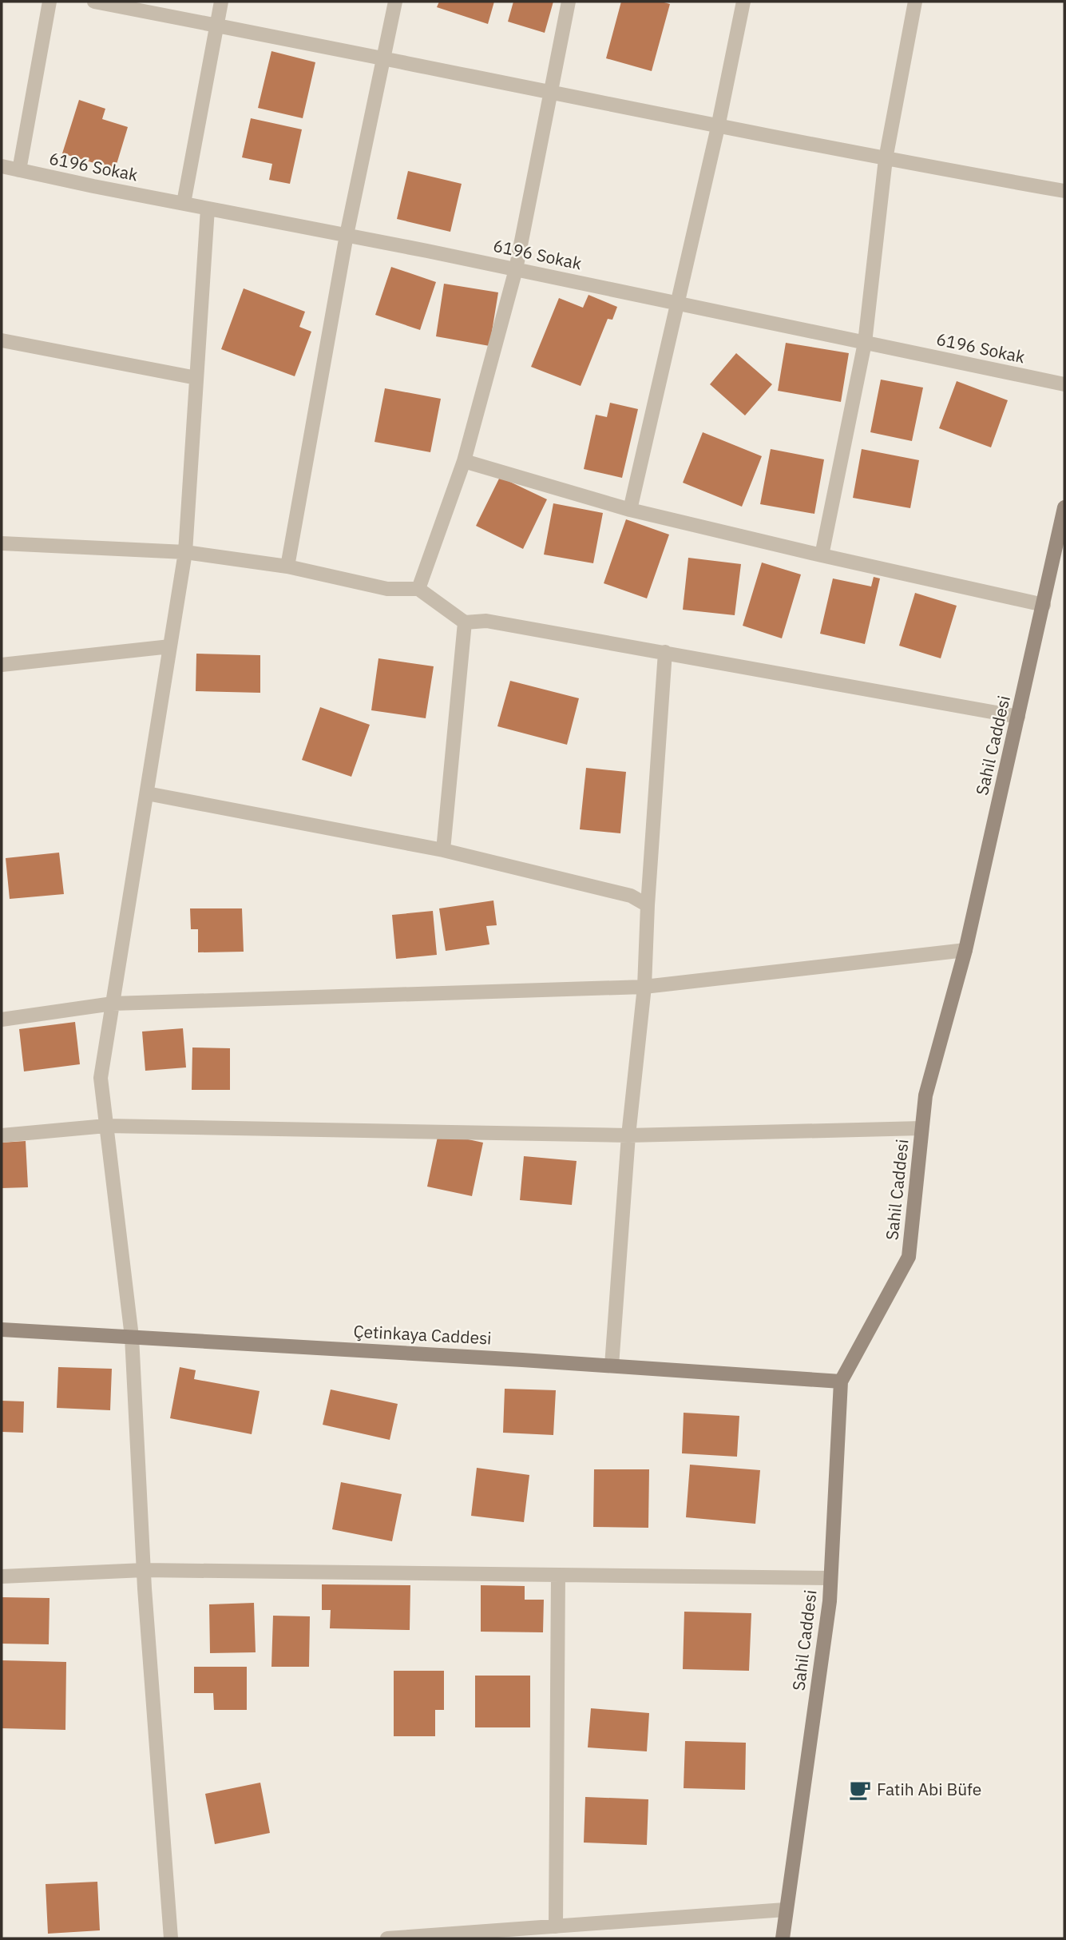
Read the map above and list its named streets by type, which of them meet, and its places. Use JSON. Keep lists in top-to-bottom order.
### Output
{
  "streets": {
    "street": ["6196 Sokak", "Sahil Caddesi", "Çetinkaya Caddesi"]
  },
  "crossings": [
    ["Sahil Caddesi", "Çetinkaya Caddesi"]
  ],
  "places": {
    "cafe": ["Fatih Abi Büfe"]
  }
}
